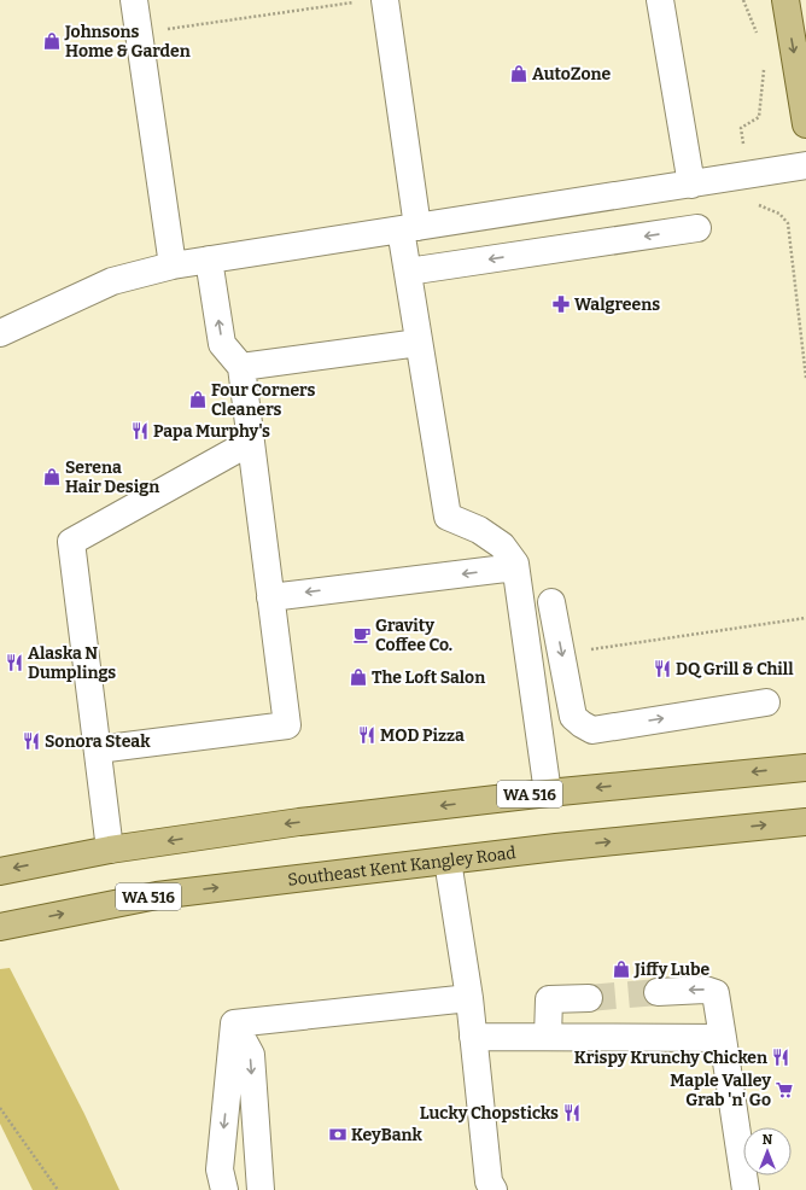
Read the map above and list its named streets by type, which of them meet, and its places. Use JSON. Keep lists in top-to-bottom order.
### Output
{
  "streets": {
    "main road": ["WA 516", "Southeast Kent Kangley Road"]
  },
  "places": {
    "shop": [
      "Johnsons Home & Garden",
      "AutoZone",
      "Four Corners Cleaners",
      "Serena Hair Design",
      "The Loft Salon",
      "Jiffy Lube"
    ],
    "pharmacy": ["Walgreens"],
    "restaurant": [
      "Papa Murphy's",
      "Alaska N Dumplings",
      "DQ Grill & Chill",
      "MOD Pizza",
      "Sonora Steak",
      "Krispy Krunchy Chicken",
      "Lucky Chopsticks"
    ],
    "cafe": ["Gravity Coffee Co."],
    "supermarket": ["Maple Valley Grab 'n' Go"],
    "bank": ["KeyBank"]
  },
  "north": "top"
}
